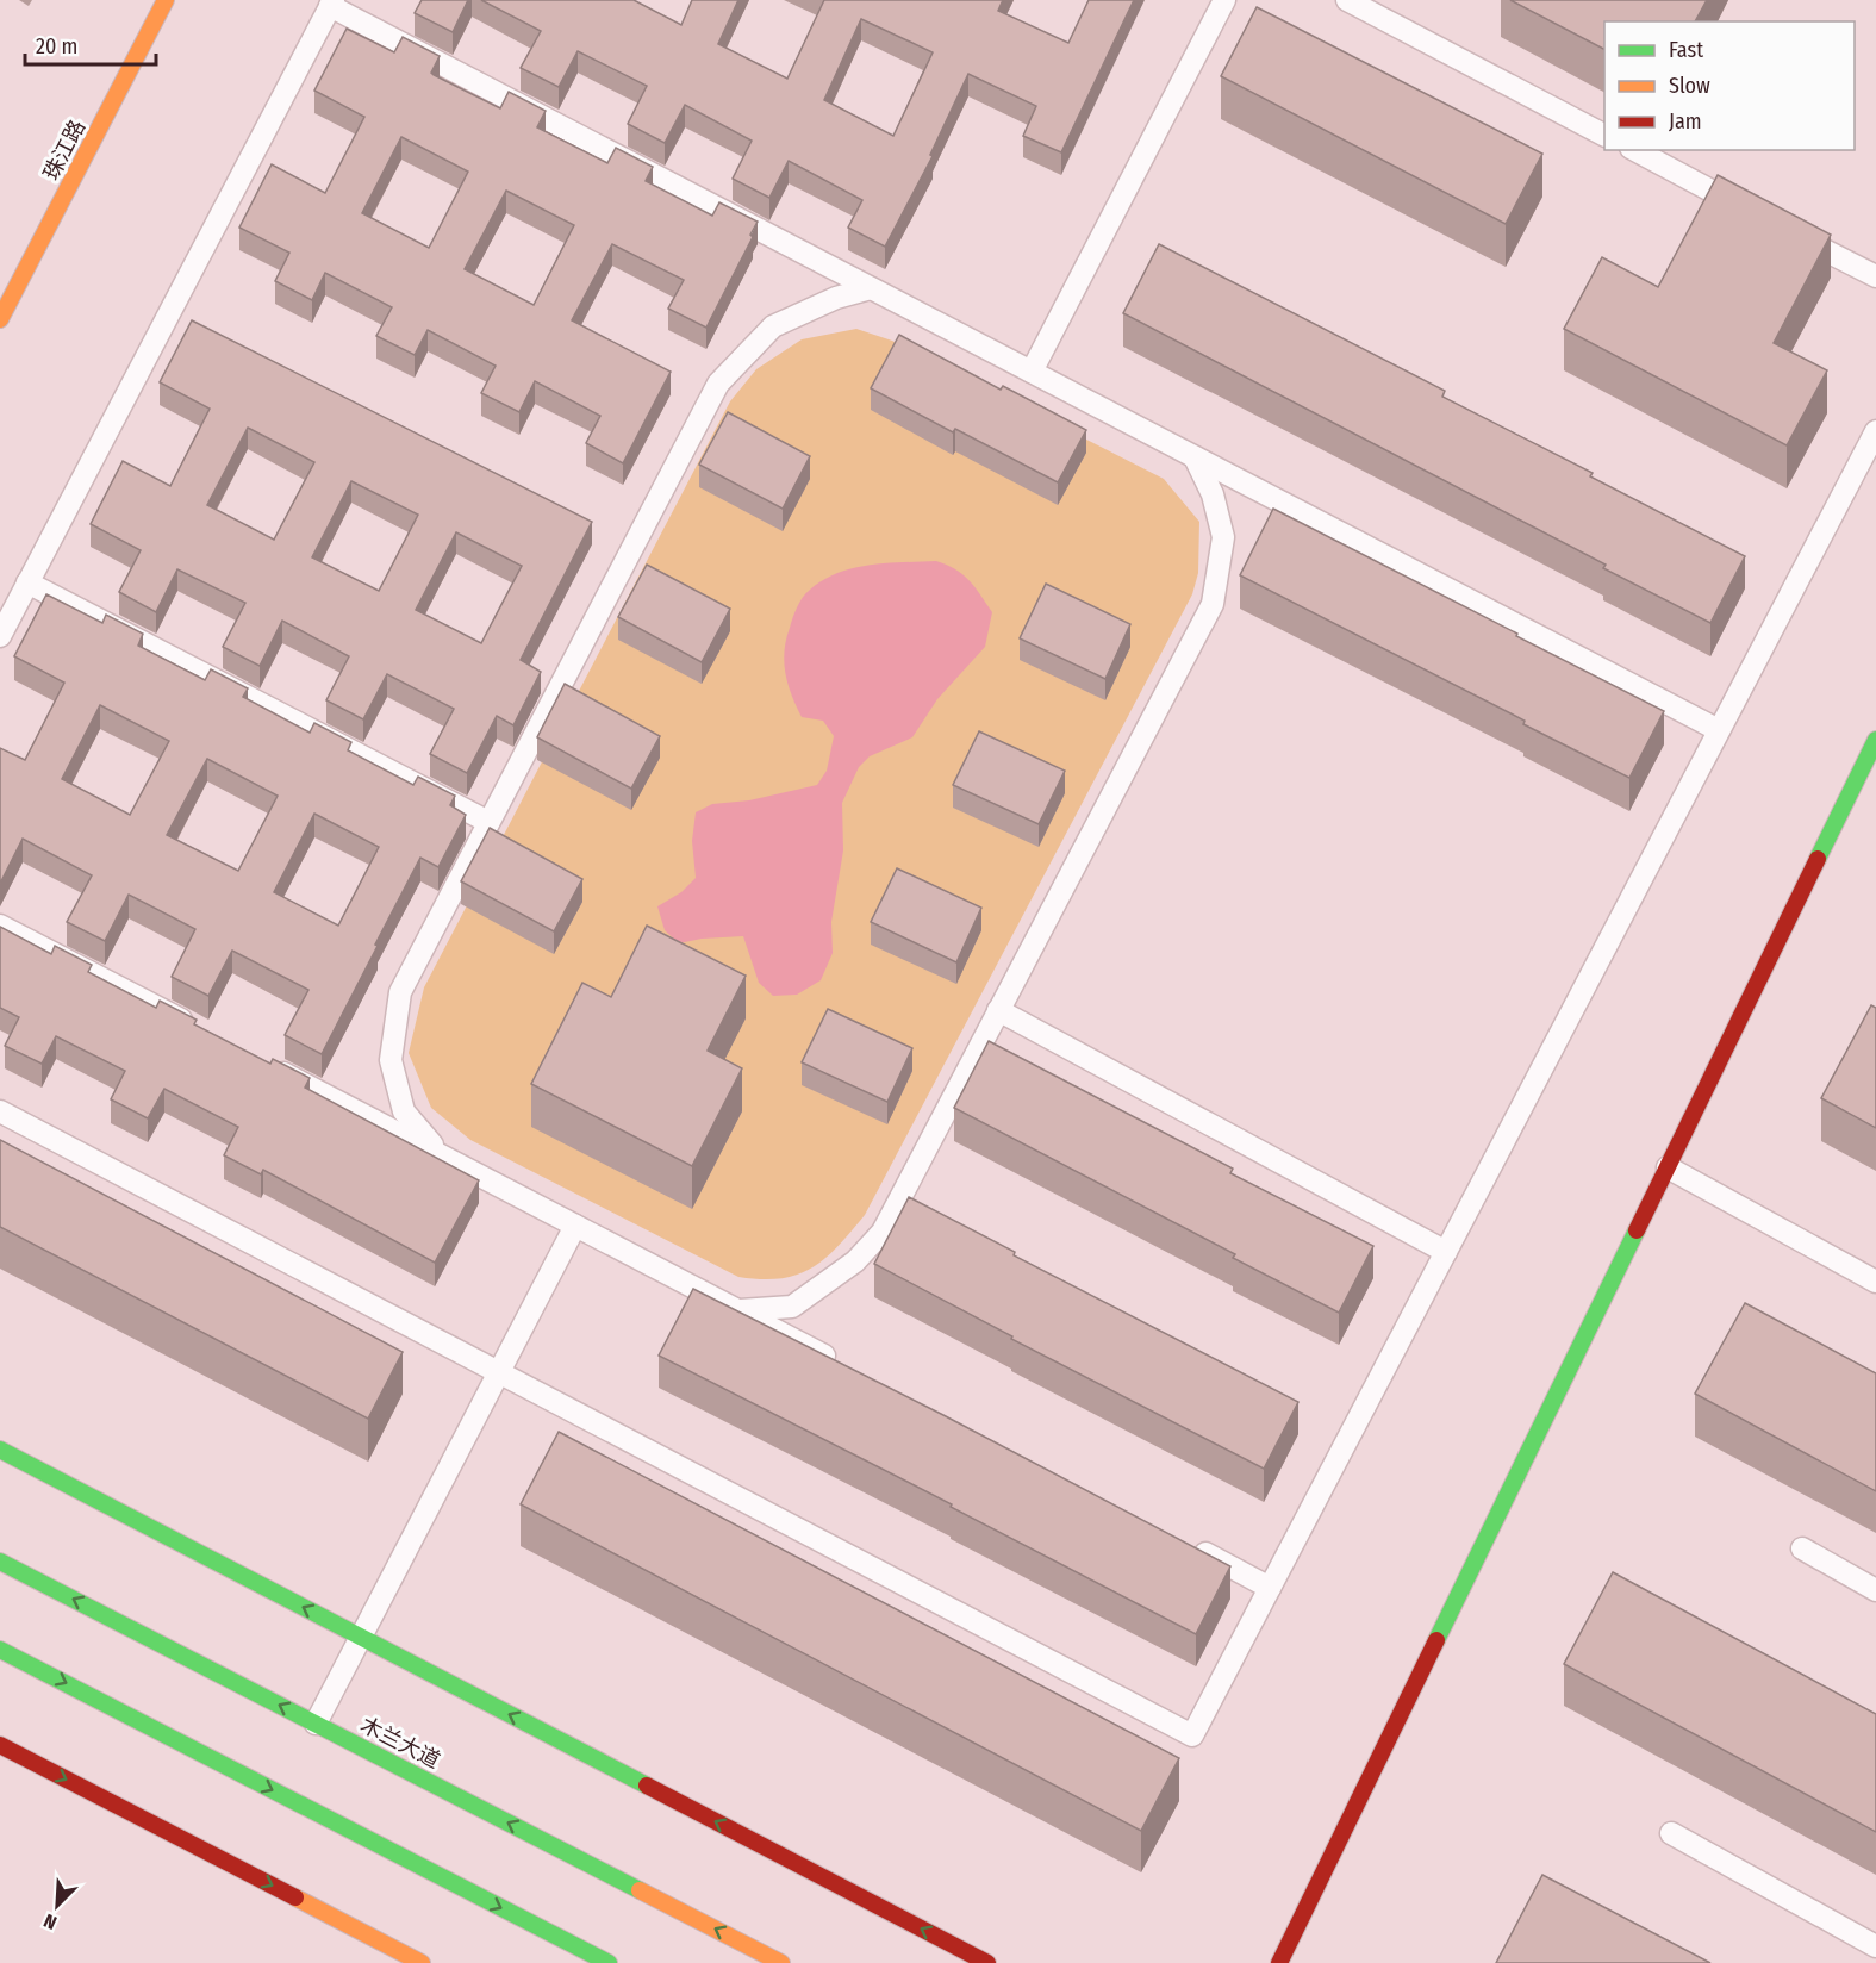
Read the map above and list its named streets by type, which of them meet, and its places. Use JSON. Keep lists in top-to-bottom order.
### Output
{
  "streets": {
    "main road": ["珠江路", "木兰大道"]
  },
  "legend": ["Fast", "Slow", "Jam"],
  "scale_bar": "20 m",
  "north": "bottom left"
}
